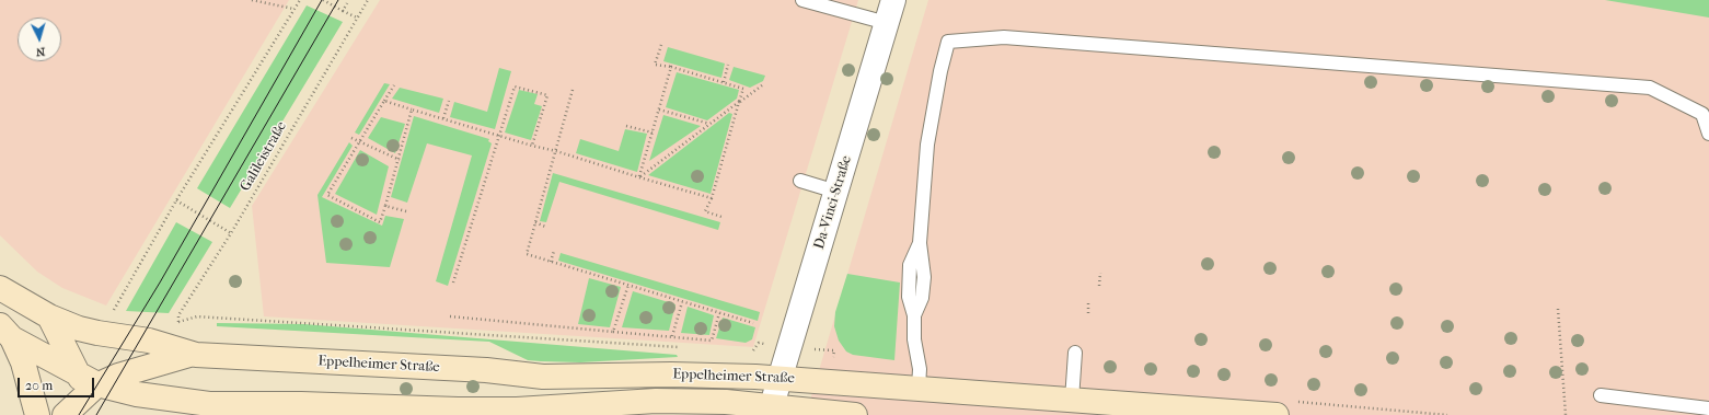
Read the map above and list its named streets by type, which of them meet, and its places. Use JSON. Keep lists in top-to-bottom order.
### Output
{
  "streets": {
    "main road": ["Eppelheimer Straße"],
    "street": ["Da-Vinci-Straße"],
    "path": ["Galileistraße"]
  },
  "crossings": [
    ["Da-Vinci-Straße", "Eppelheimer Straße"]
  ],
  "scale_bar": "20 m",
  "north": "bottom"
}
